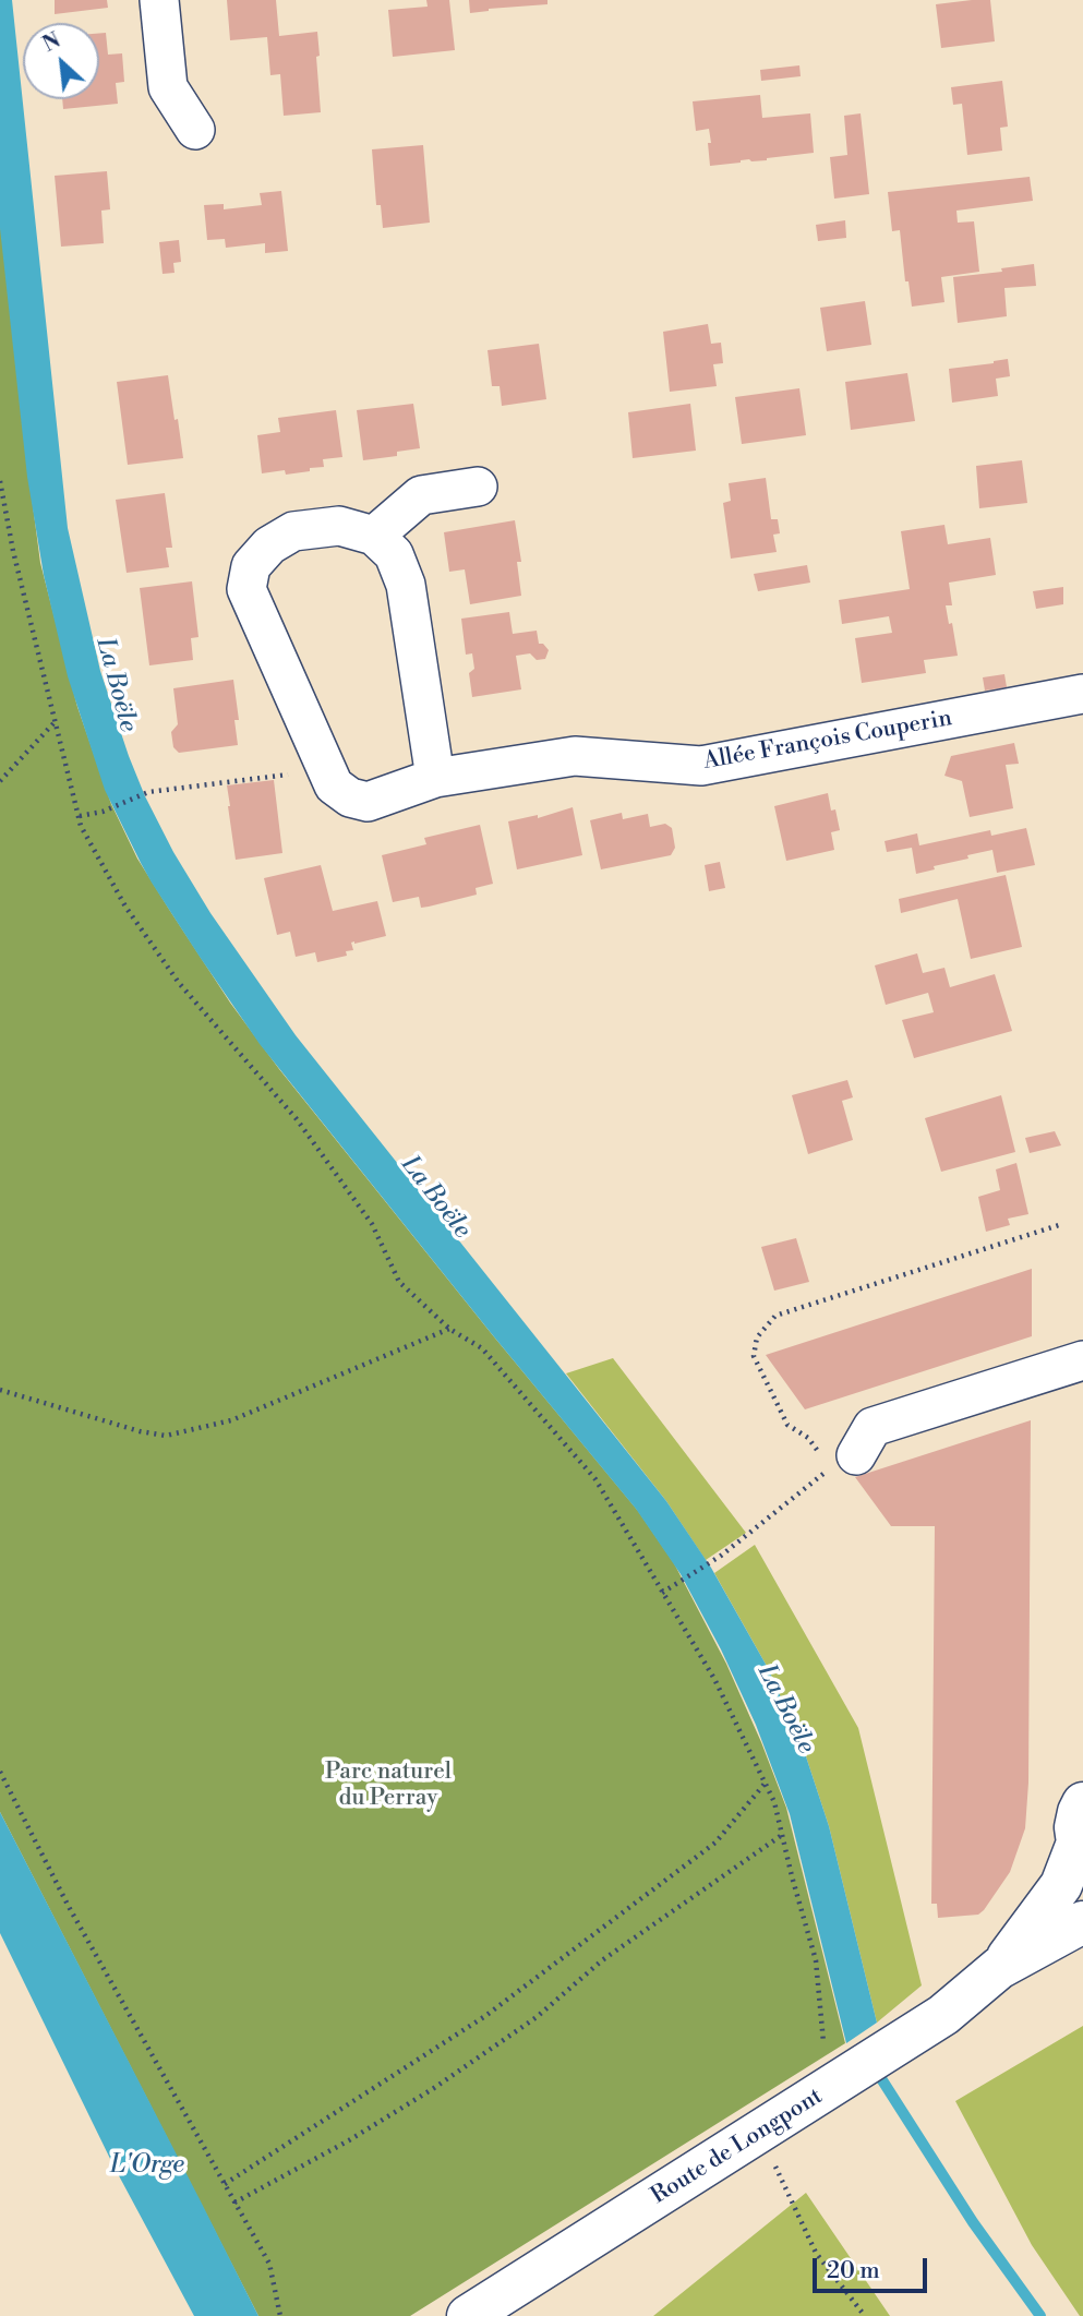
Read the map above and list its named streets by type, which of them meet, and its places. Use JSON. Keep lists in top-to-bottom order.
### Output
{
  "streets": {
    "main road": ["Route de Longpont"],
    "street": ["Allée François Couperin"]
  },
  "water": ["La Boële", "L'Orge"],
  "parks": ["Parc naturel du Perray"],
  "scale_bar": "20 m",
  "north": "top left"
}
